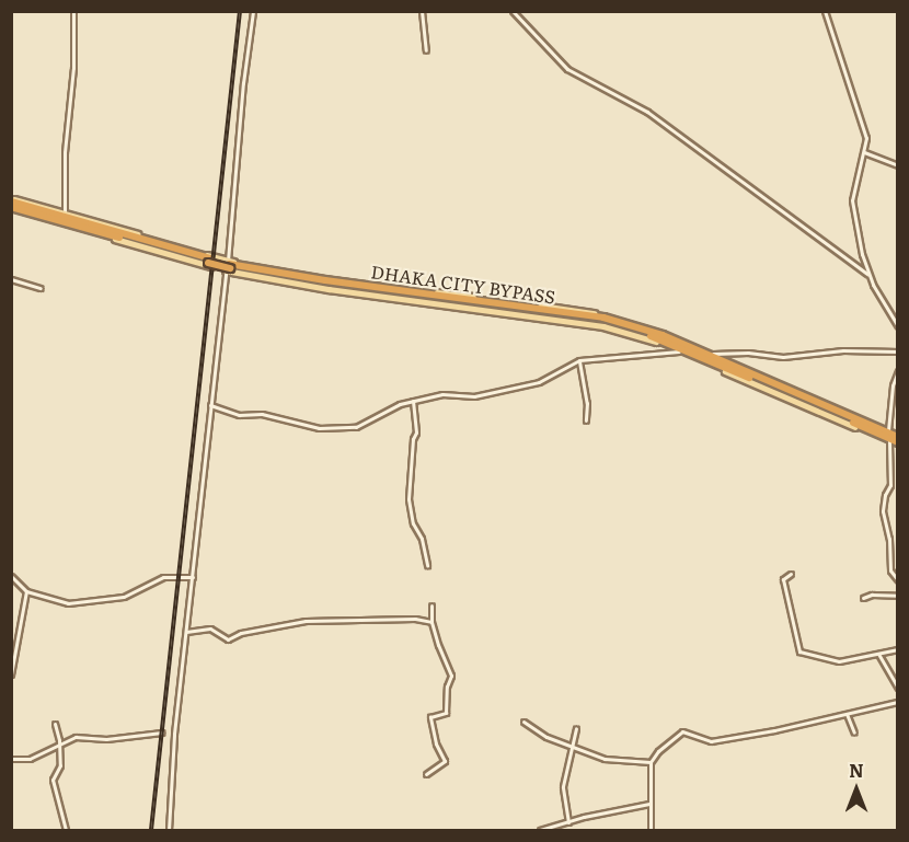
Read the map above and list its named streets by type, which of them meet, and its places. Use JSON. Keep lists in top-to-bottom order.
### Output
{
  "streets": {
    "highway": ["DHAKA CITY BYPASS"]
  },
  "north": "top"
}
